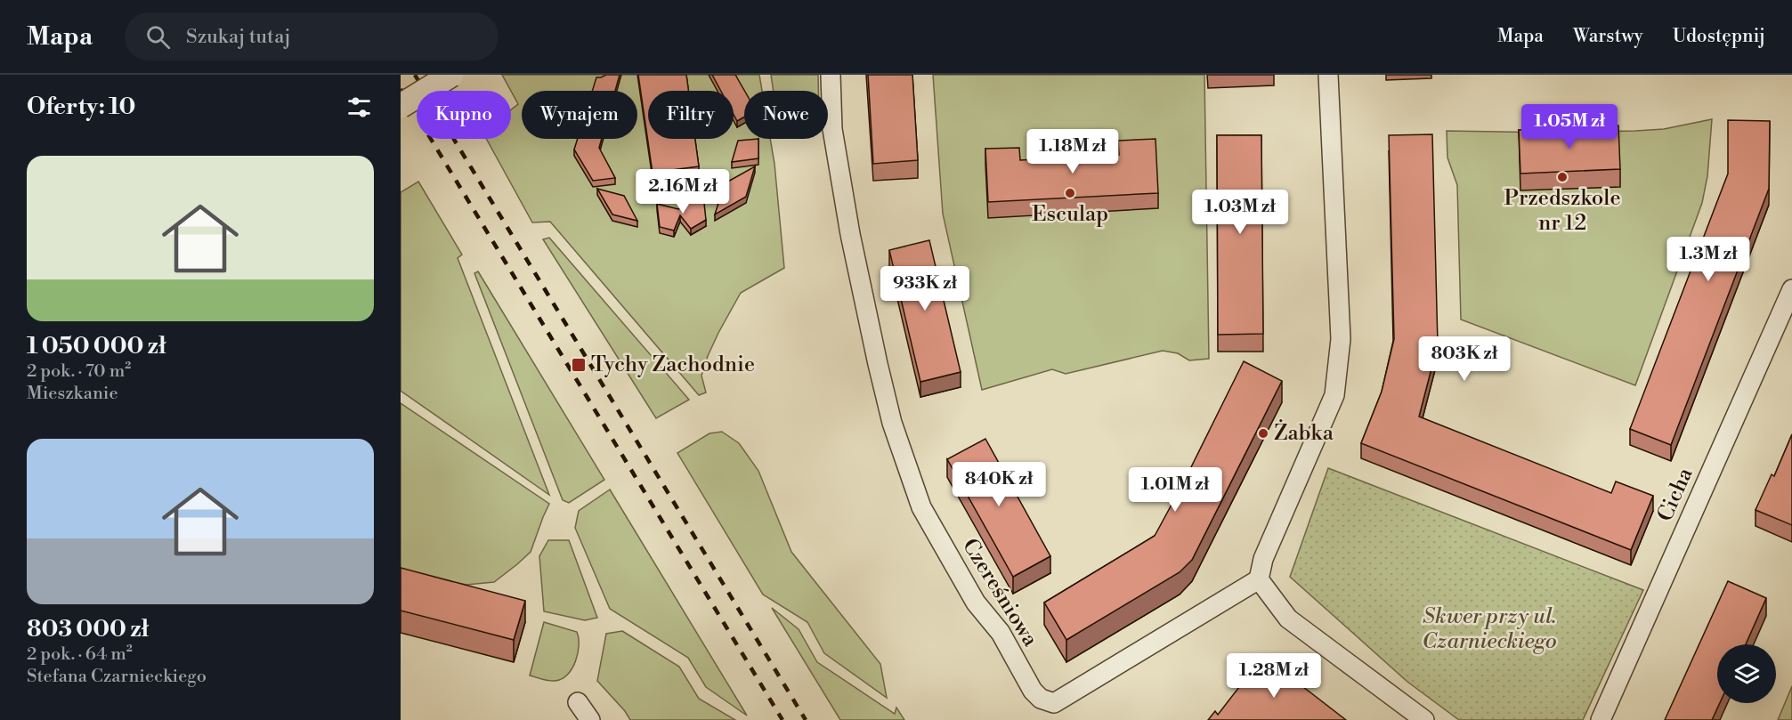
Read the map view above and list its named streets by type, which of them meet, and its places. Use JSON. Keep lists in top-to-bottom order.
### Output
{
  "streets": {
    "street": ["Cicha", "Czereśniowa"]
  },
  "parks": ["Skwer przy ul. Czarnieckiego"],
  "places": {
    "other": ["Przedszkole nr 12", "Esculap", "Żabka"],
    "transit": ["Tychy Zachodnie"]
  },
  "page": {
    "header": "Mapa",
    "search": "Szukaj tutaj",
    "nav": ["Mapa", "Warstwy", "Udostępnij"],
    "heading": "Oferty: 10",
    "chip": [
      "Kupno",
      "Wynajem",
      "Filtry",
      "Nowe"
    ],
    "price": [
      "1.05M zł",
      "1.18M zł",
      "2.16M zł",
      "1.03M zł",
      "1.3M zł",
      "933K zł",
      "803K zł",
      "840K zł",
      "1.01M zł",
      "1.28M zł"
    ],
    "list": [
      {
        "name": "1 050 000 zł",
        "note": "2 pok. · 70 m² · Mieszkanie"
      },
      {
        "name": "803 000 zł",
        "note": "2 pok. · 64 m² · Stefana Czarnieckiego"
      }
    ]
  }
}
